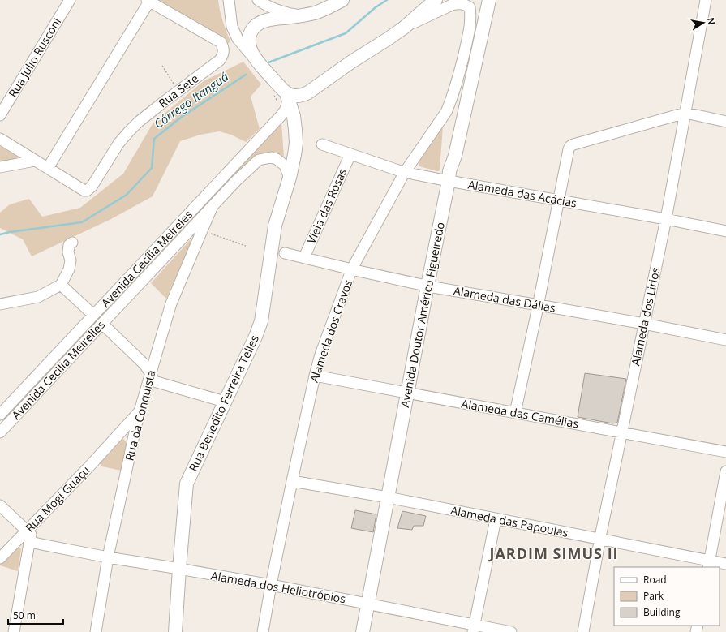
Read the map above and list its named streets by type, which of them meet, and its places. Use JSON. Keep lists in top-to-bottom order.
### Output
{
  "streets": {
    "main road": ["Avenida Doutor Américo Figueiredo", "Rua Benedito Ferreira Telles"],
    "street": [
      "Rua Júlio Rusconi",
      "Rua Sete",
      "Alameda das Acácias",
      "Viela das Rosas",
      "Avenida Cecília Meireles",
      "Alameda das Dálias",
      "Alameda dos Lirios",
      "Alameda dos Cravos",
      "Avenida Cecilia Meirelles",
      "Alameda das Camélias",
      "Rua da Conquista",
      "Rua Mogi Guaçu",
      "Alameda das Papoulas",
      "Alameda dos Heliotrópios"
    ]
  },
  "crossings": [
    ["Alameda das Acácias", "Viela das Rosas"],
    ["Alameda das Acácias", "Avenida Doutor Américo Figueiredo"],
    ["Alameda das Acácias", "Alameda dos Lirios"],
    ["Alameda das Acácias", "Alameda dos Cravos"],
    ["Viela das Rosas", "Alameda das Dálias"],
    ["Avenida Cecília Meireles", "Rua Benedito Ferreira Telles"],
    ["Alameda das Dálias", "Avenida Doutor Américo Figueiredo"],
    ["Alameda das Dálias", "Alameda dos Lirios"],
    ["Alameda das Dálias", "Alameda dos Cravos"],
    ["Avenida Doutor Américo Figueiredo", "Alameda das Camélias"],
    ["Avenida Doutor Américo Figueiredo", "Alameda das Papoulas"],
    ["Avenida Doutor Américo Figueiredo", "Alameda dos Heliotrópios"],
    ["Alameda dos Lirios", "Alameda das Camélias"],
    ["Alameda dos Lirios", "Alameda das Papoulas"],
    ["Alameda dos Cravos", "Alameda das Camélias"],
    ["Alameda dos Cravos", "Alameda das Papoulas"],
    ["Alameda dos Cravos", "Alameda dos Heliotrópios"],
    ["Avenida Cecilia Meirelles", "Rua Benedito Ferreira Telles"],
    ["Avenida Cecilia Meirelles", "Rua da Conquista"],
    ["Rua Benedito Ferreira Telles", "Alameda dos Heliotrópios"],
    ["Rua da Conquista", "Rua Mogi Guaçu"],
    ["Rua da Conquista", "Alameda dos Heliotrópios"],
    ["Rua Mogi Guaçu", "Alameda dos Heliotrópios"]
  ],
  "districts": ["JARDIM SIMUS II"],
  "water": ["Córrego Itanguá"],
  "legend": ["Road", "Park", "Building"],
  "scale_bar": "50 m",
  "north": "right"
}
